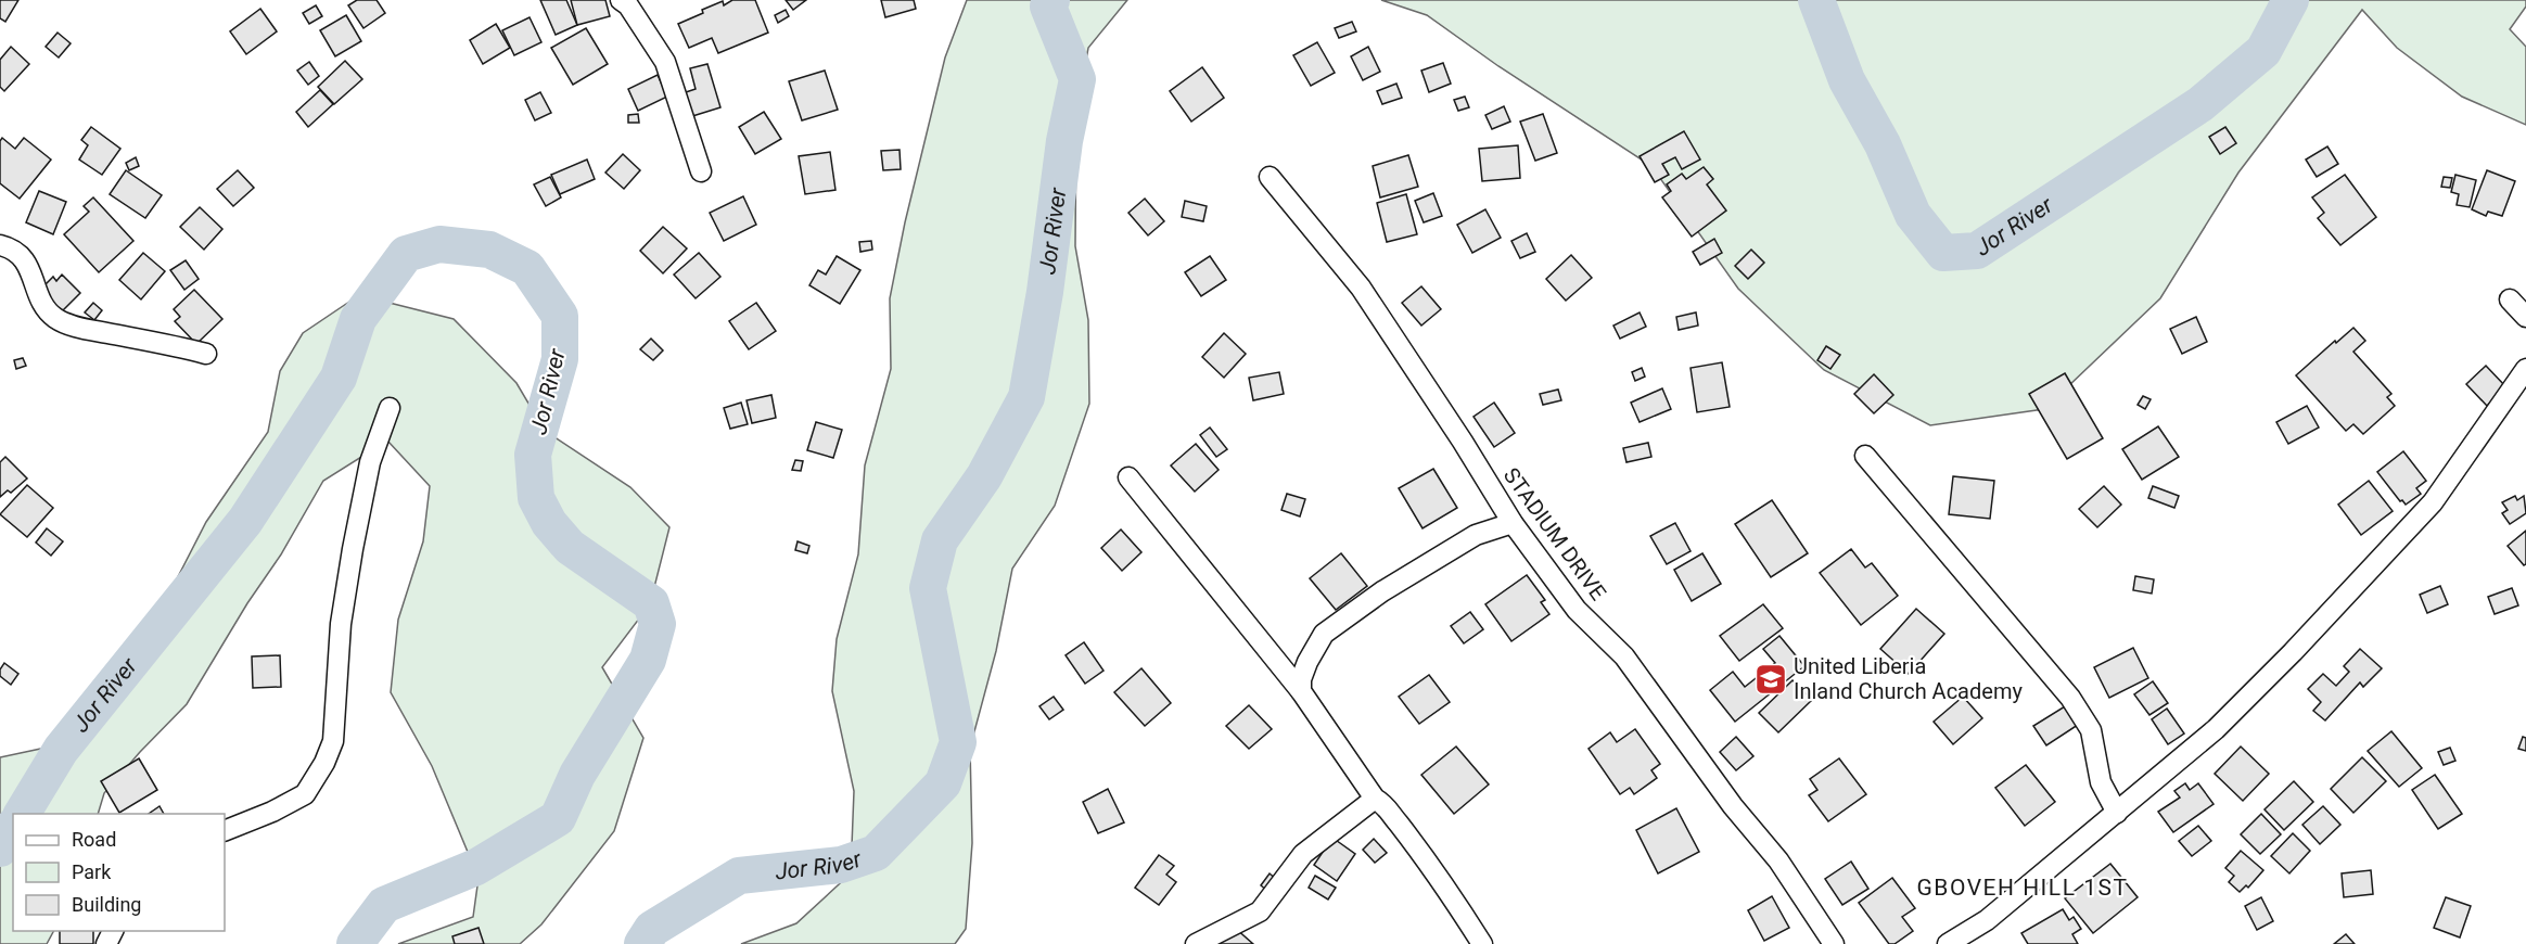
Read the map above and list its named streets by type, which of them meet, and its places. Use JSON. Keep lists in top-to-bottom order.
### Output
{
  "streets": {
    "street": ["STADIUM DRIVE"]
  },
  "districts": ["GBOVEH HILL 1ST"],
  "water": ["Jor River"],
  "places": {
    "school or university": ["United Liberia Inland Church Academy"]
  },
  "legend": ["Road", "Park", "Building"]
}
